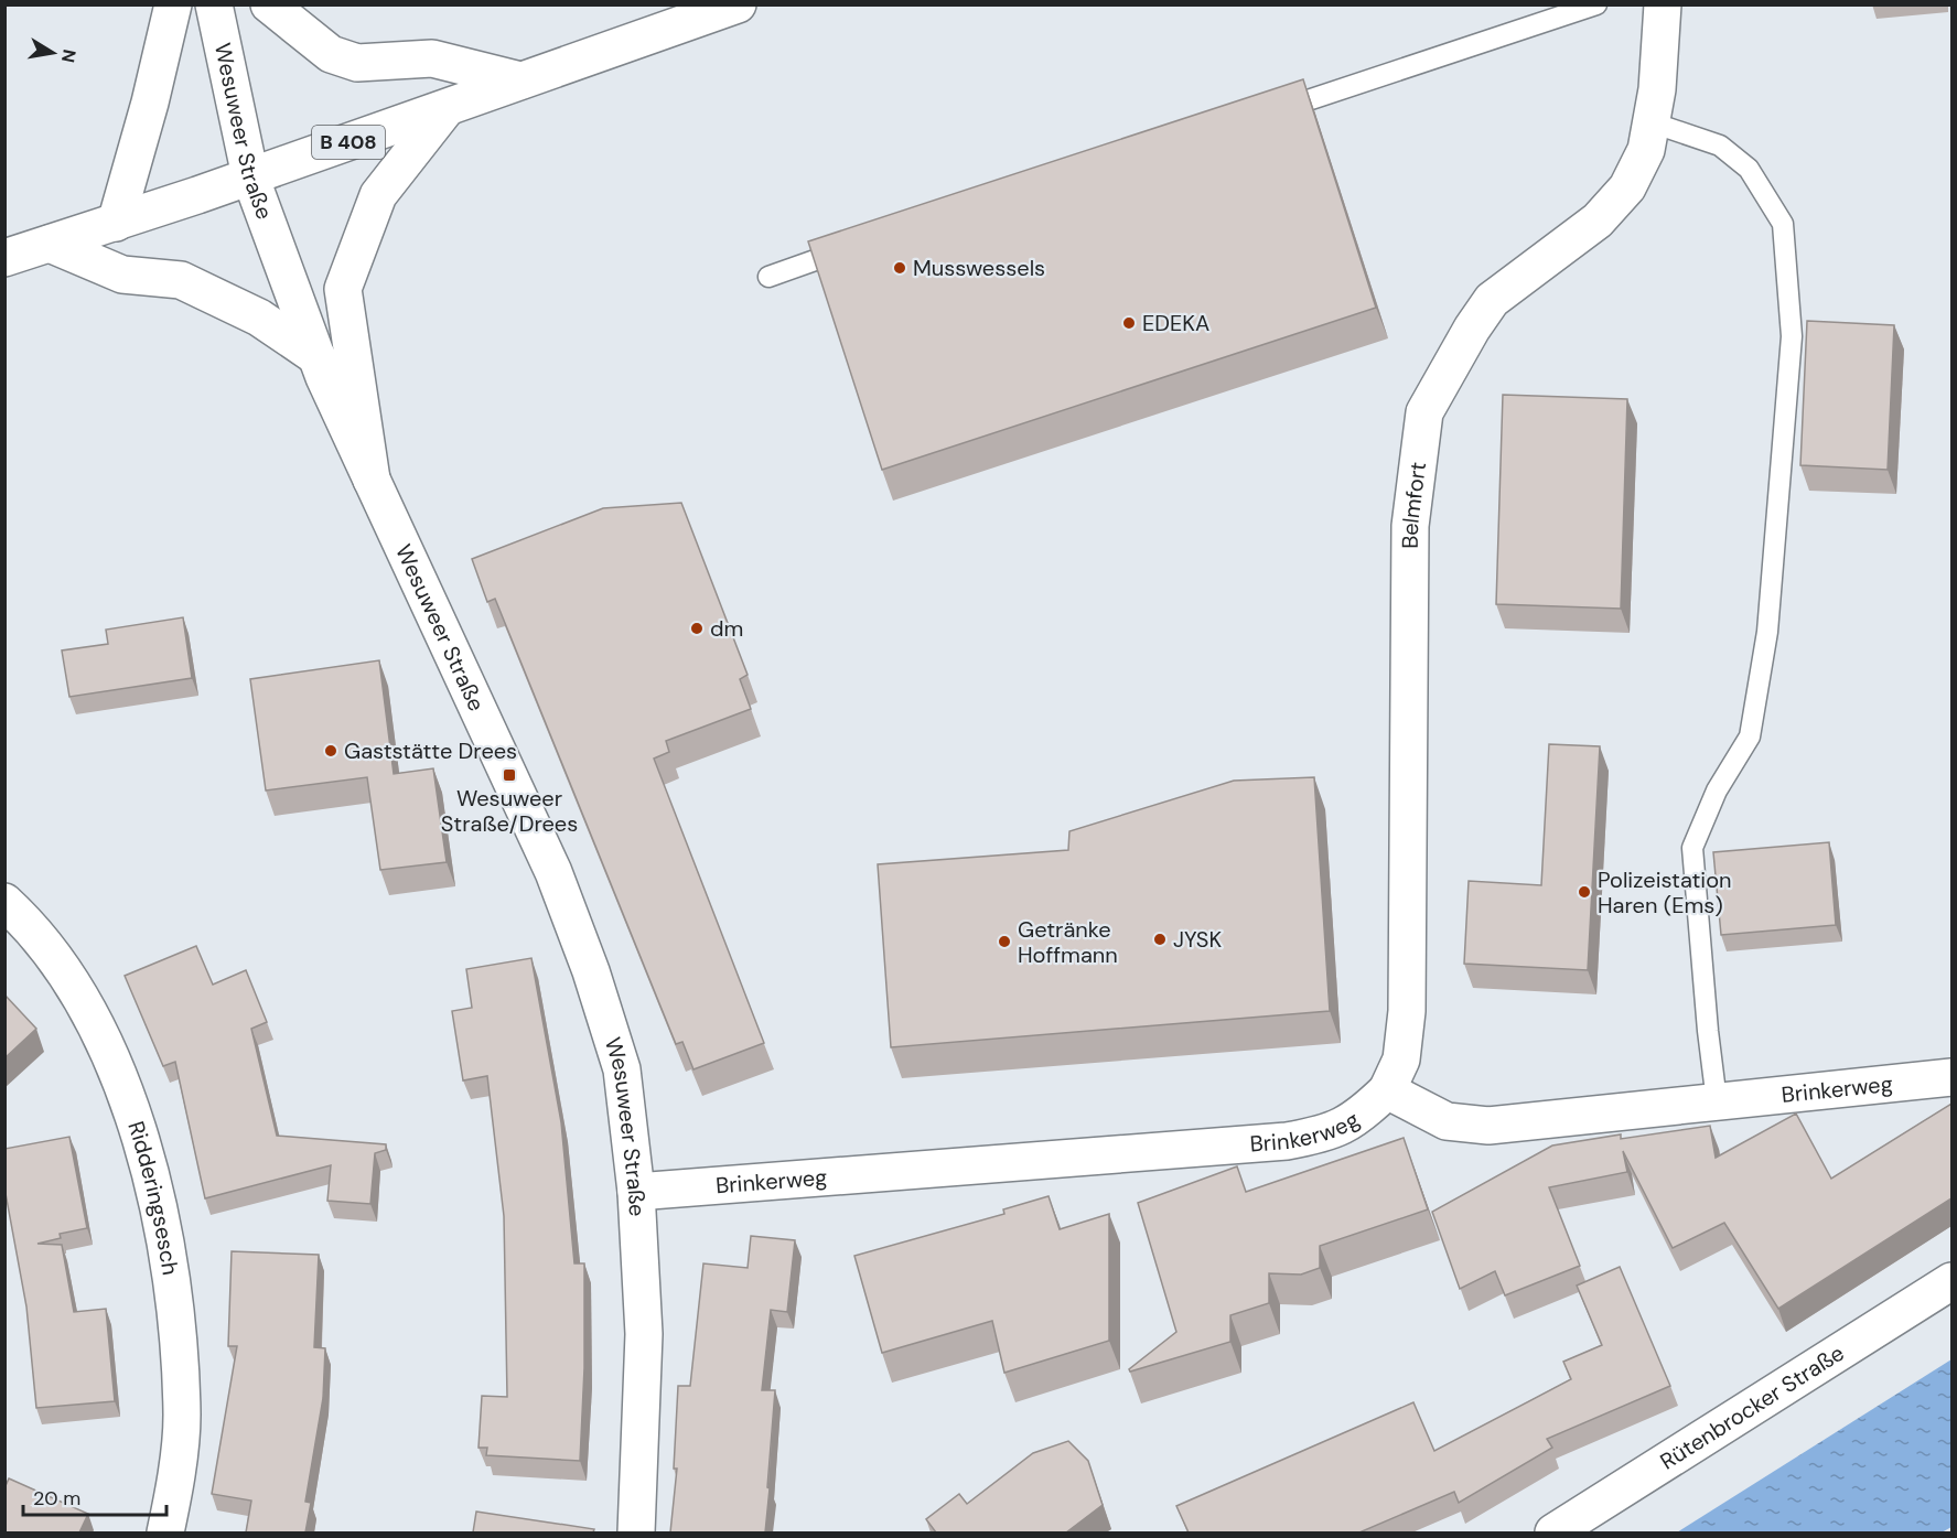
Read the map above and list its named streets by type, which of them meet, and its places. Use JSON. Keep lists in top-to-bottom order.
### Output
{
  "streets": {
    "street": [
      "Wesuweer Straße",
      "B 408",
      "Belmfort",
      "Brinkerweg",
      "Ridderingsesch",
      "Rütenbrocker Straße"
    ]
  },
  "crossings": [
    ["Wesuweer Straße", "B 408"],
    ["Wesuweer Straße", "Brinkerweg"],
    ["Belmfort", "Brinkerweg"]
  ],
  "places": {
    "other": [
      "Musswessels",
      "EDEKA",
      "dm",
      "Gaststätte Drees",
      "Polizeistation Haren (Ems)",
      "JYSK",
      "Getränke Hoffmann"
    ],
    "transit": ["Wesuweer Straße/Drees"]
  },
  "scale_bar": "20 m",
  "north": "right"
}
